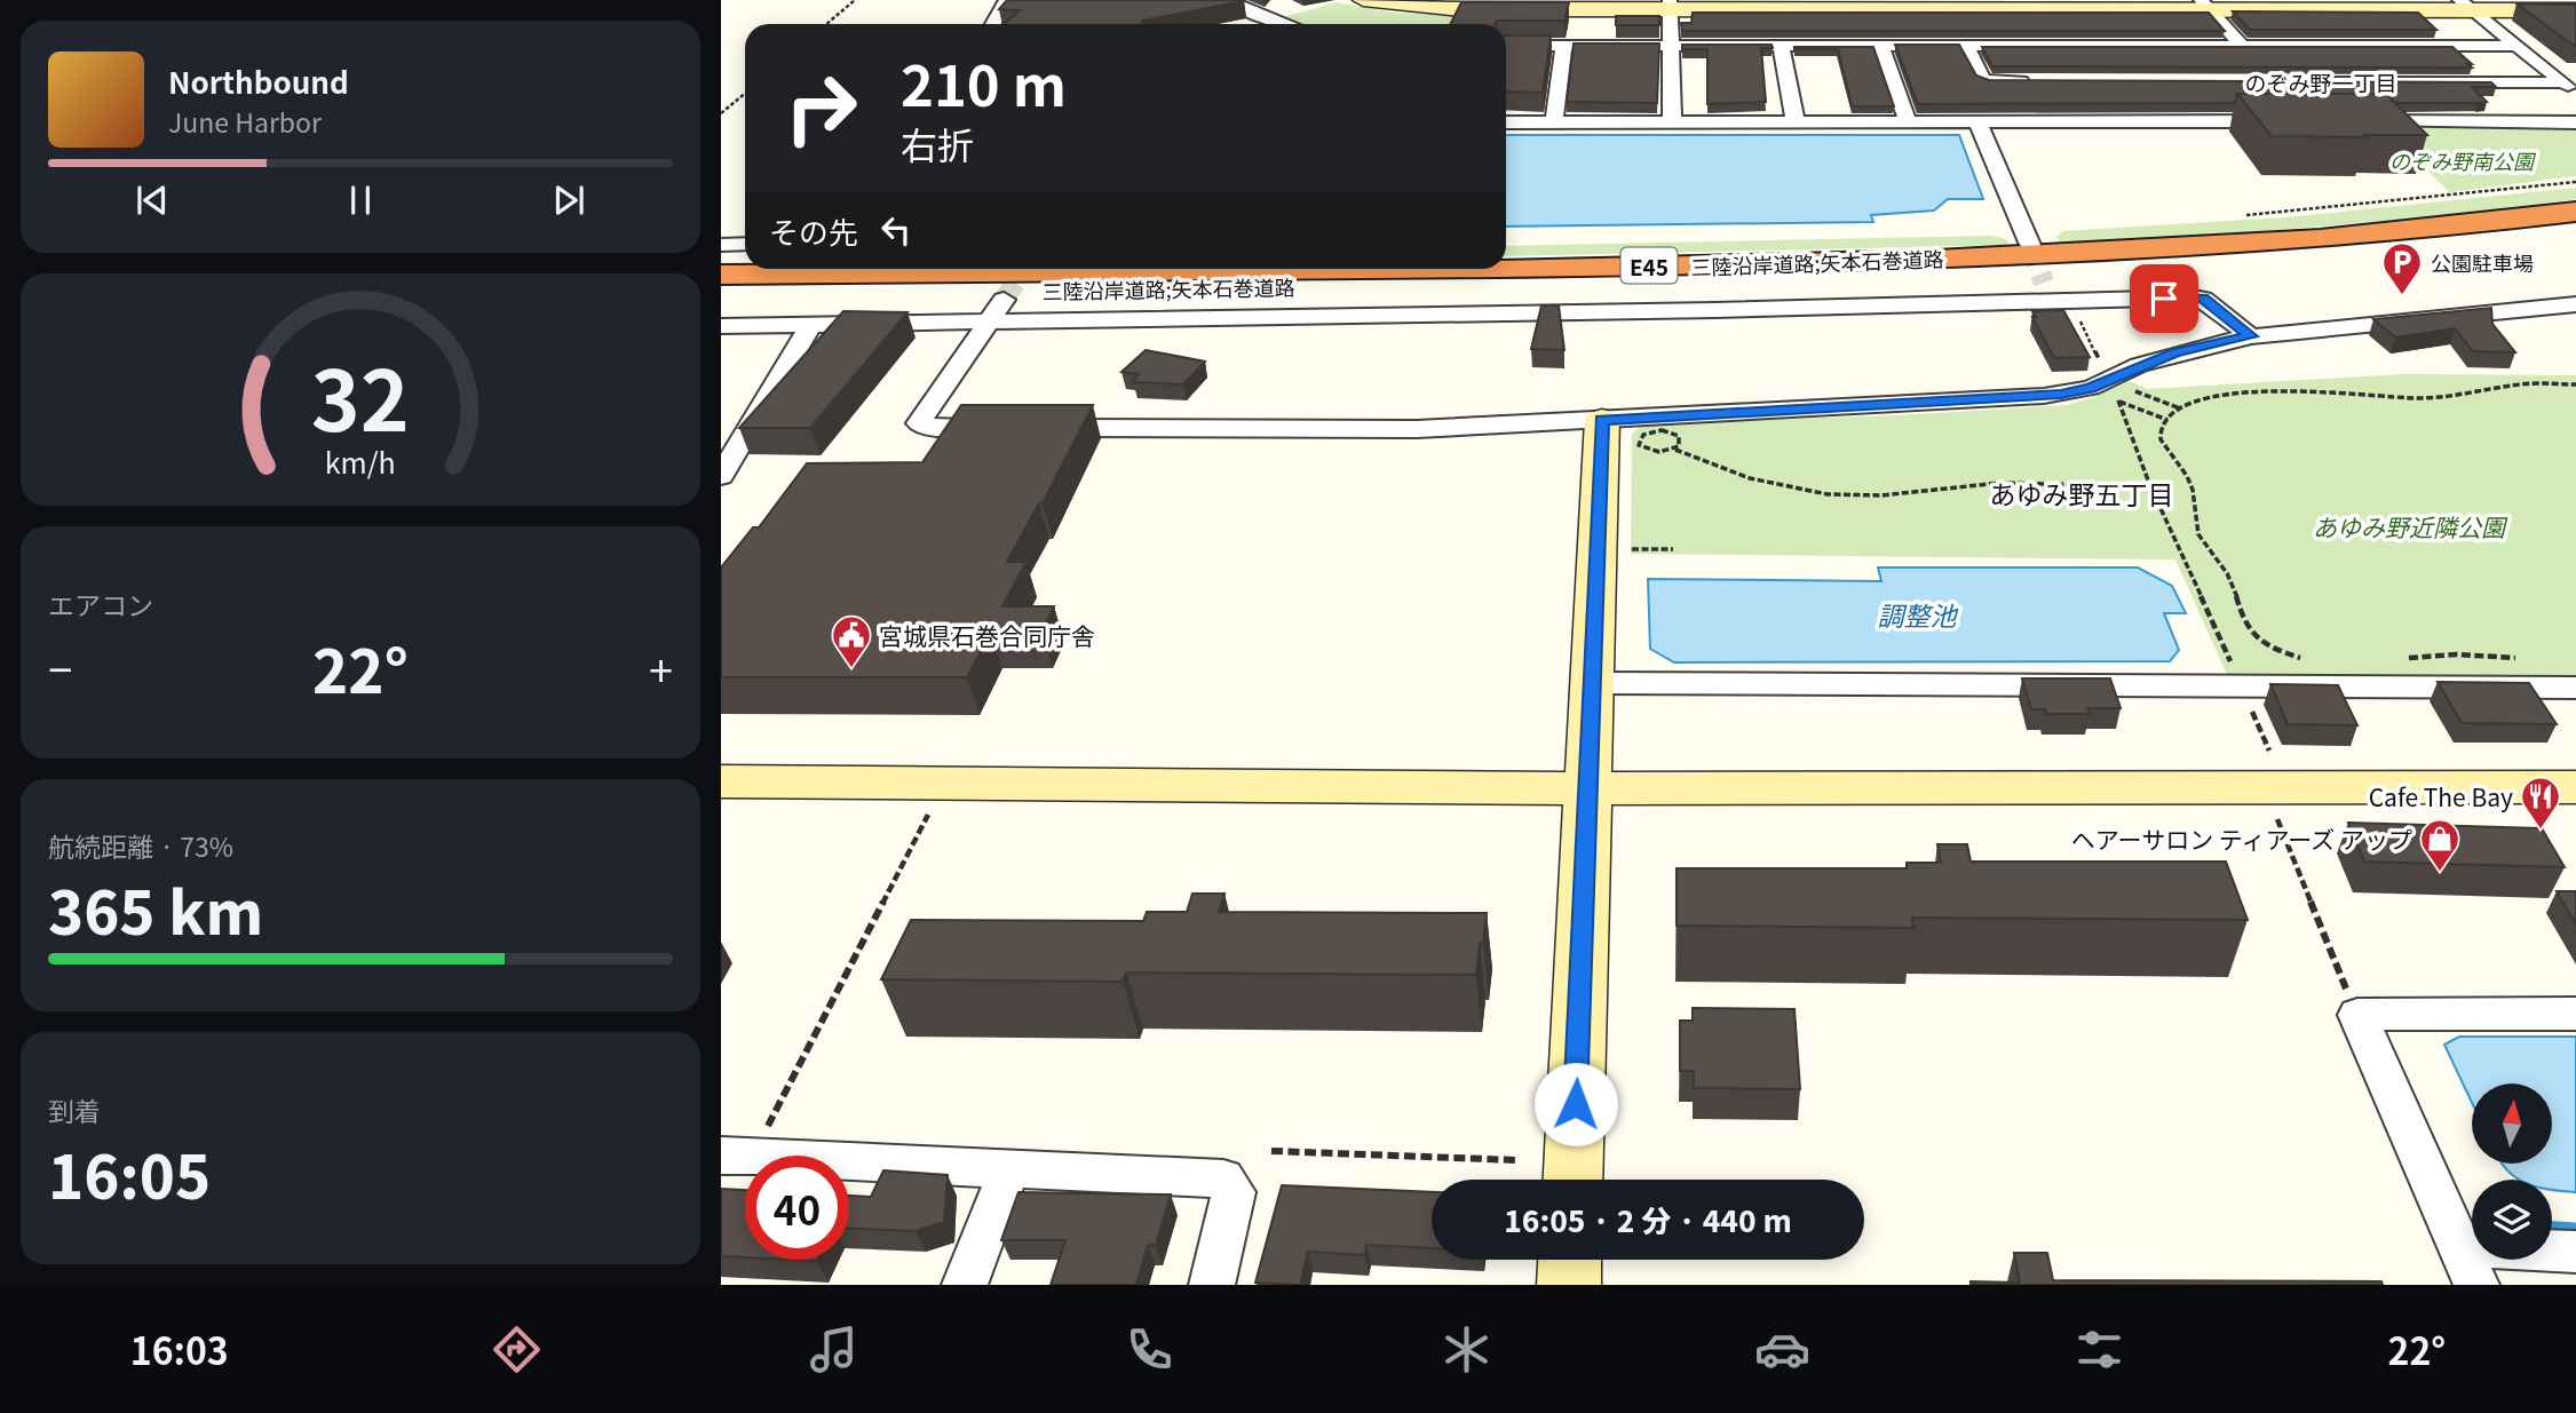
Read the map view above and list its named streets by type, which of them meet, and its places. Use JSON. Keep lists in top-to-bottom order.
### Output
{
  "streets": {
    "highway": ["三陸沿岸道路;矢本石巻道路", "E45"]
  },
  "districts": ["のぞみ野一丁目", "あゆみ野五丁目"],
  "water": ["調整池"],
  "parks": ["のぞみ野南公園", "あゆみ野近隣公園"],
  "places": {
    "parking": ["公園駐車場"],
    "public building": ["宮城県石巻合同庁舎"],
    "restaurant": ["Cafe The Bay"],
    "shop": ["ヘアーサロン ティアーズ アップ"]
  },
  "north": "top",
  "page": {
    "turn": ["210 m", "右折"],
    "song": ["Northbound", "June Harbor"],
    "then": "その先",
    "tile": [
      "エアコン",
      ["航続距離 · 73%", "365 km"],
      ["到着", "16:05"]
    ],
    "heat": ["−", "22°", "+"],
    "limit": "40",
    "trip": "16:05 · 2 分 · 440 m",
    "tabs": ["16:03", "22°"],
    "gauge": ["32", "km/h"]
  }
}
